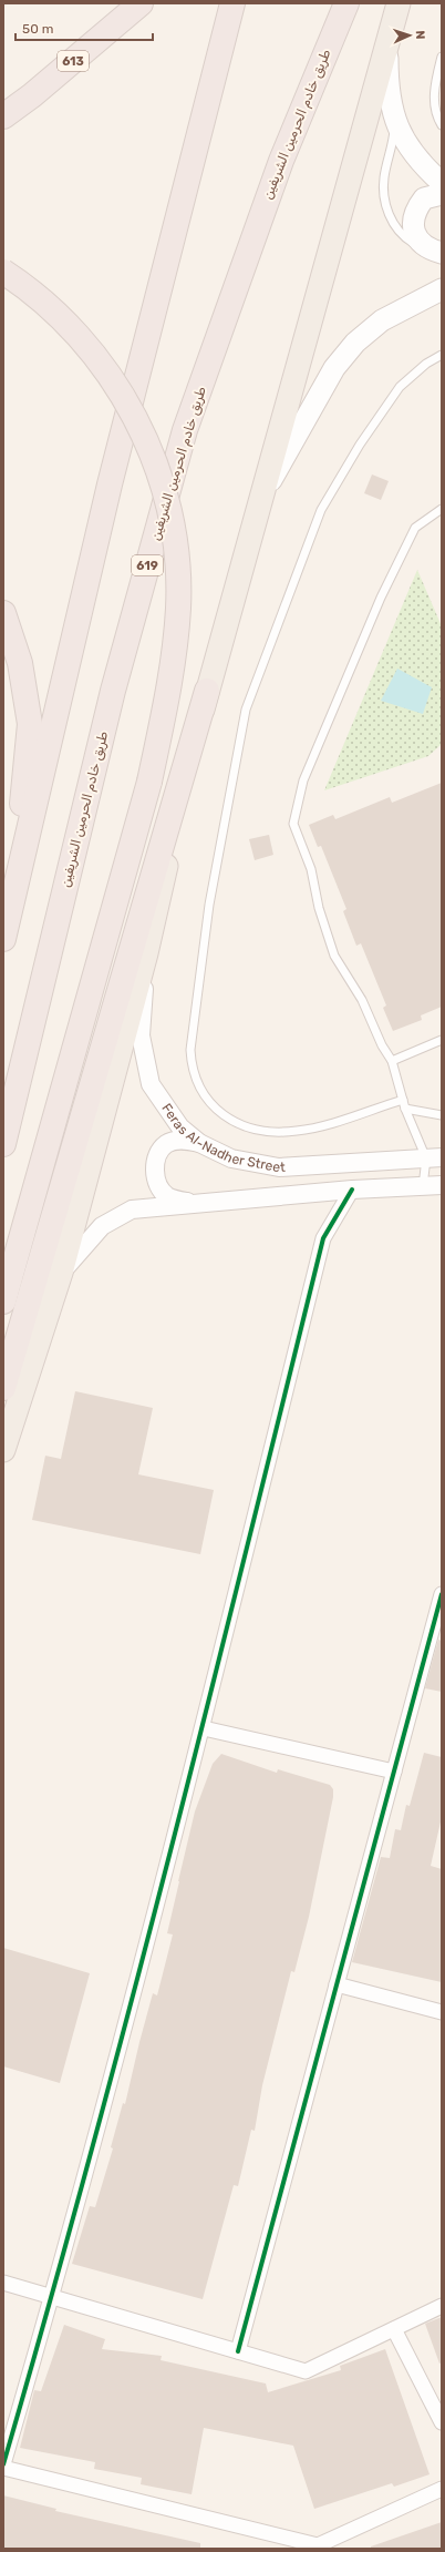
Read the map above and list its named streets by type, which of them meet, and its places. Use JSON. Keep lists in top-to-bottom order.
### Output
{
  "streets": {
    "highway": ["613", "طريق خادم الحرمين الشريفين", "619"],
    "street": ["Feras Al-Nadher Street"]
  },
  "scale_bar": "50 m",
  "north": "right"
}
